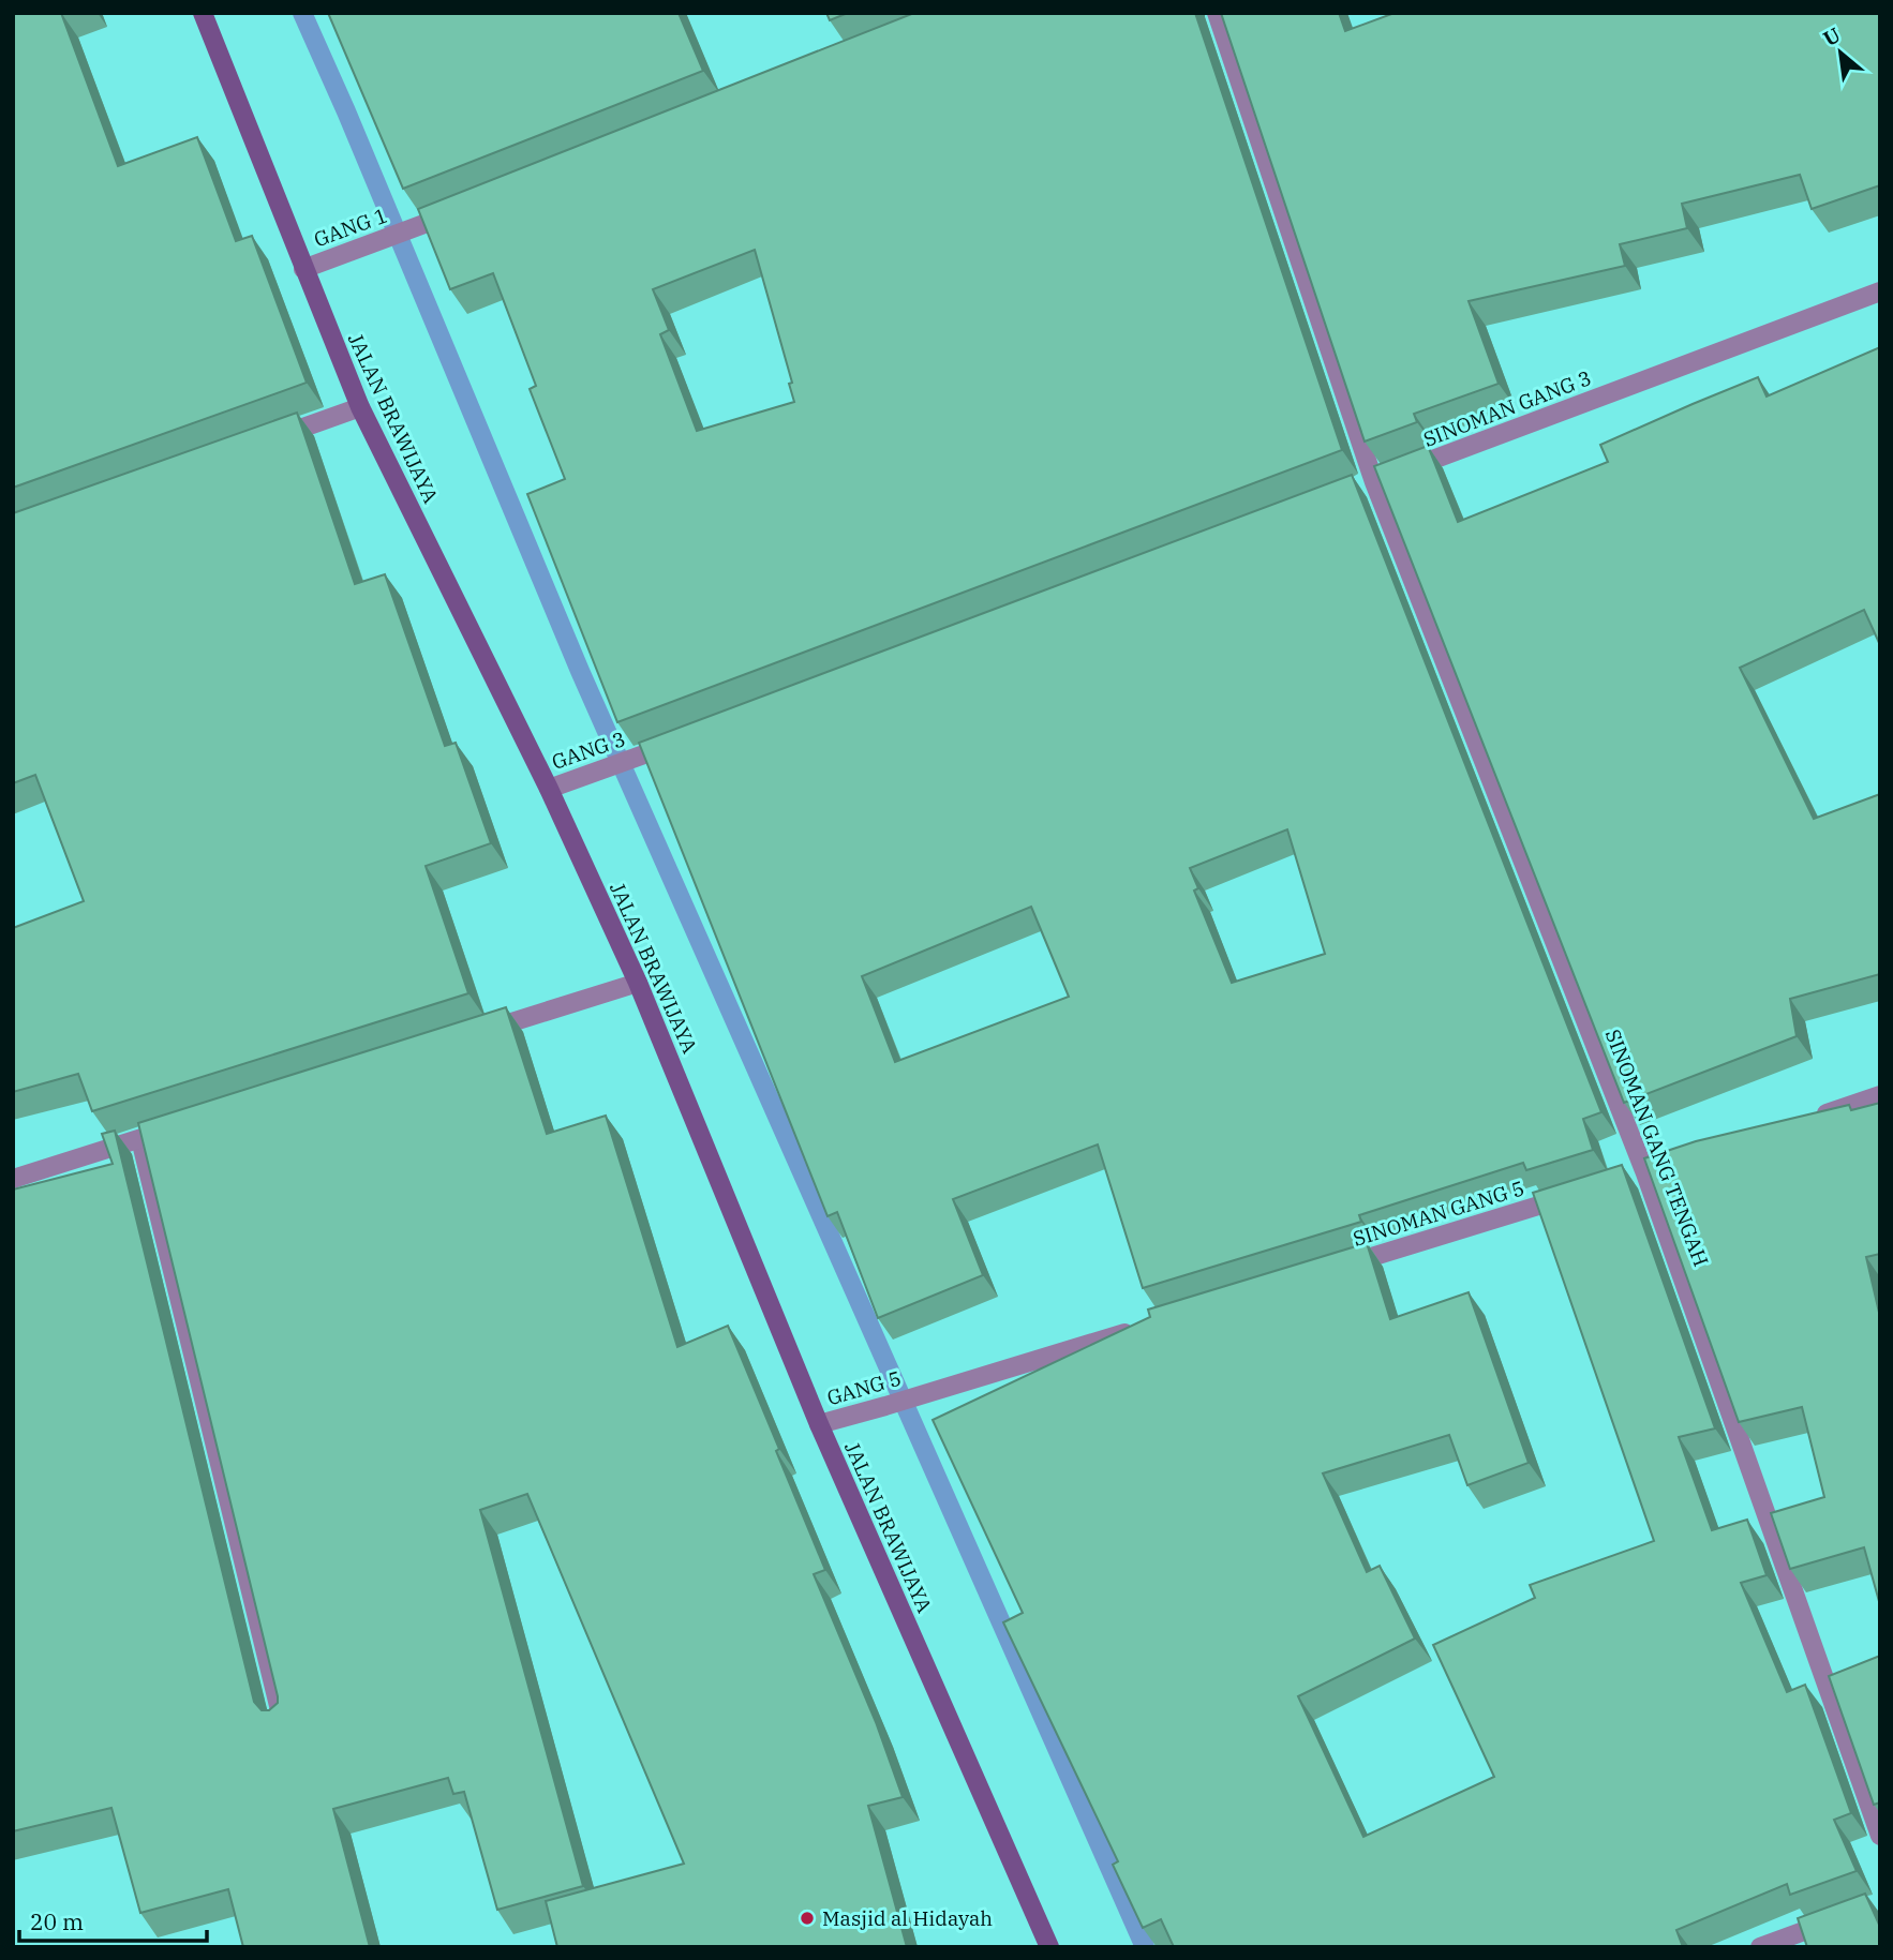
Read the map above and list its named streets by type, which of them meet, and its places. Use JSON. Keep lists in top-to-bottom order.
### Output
{
  "streets": {
    "main road": ["JALAN BRAWIJAYA"],
    "street": [
      "GANG 1",
      "SINOMAN GANG 3",
      "GANG 3",
      "SINOMAN GANG TENGAH",
      "SINOMAN GANG 5",
      "GANG 5"
    ]
  },
  "crossings": [
    ["GANG 1", "JALAN BRAWIJAYA"],
    ["SINOMAN GANG 3", "SINOMAN GANG TENGAH"],
    ["JALAN BRAWIJAYA", "GANG 3"],
    ["JALAN BRAWIJAYA", "GANG 5"]
  ],
  "places": ["Masjid al Hidayah"],
  "scale_bar": "20 m",
  "north": "top left"
}
